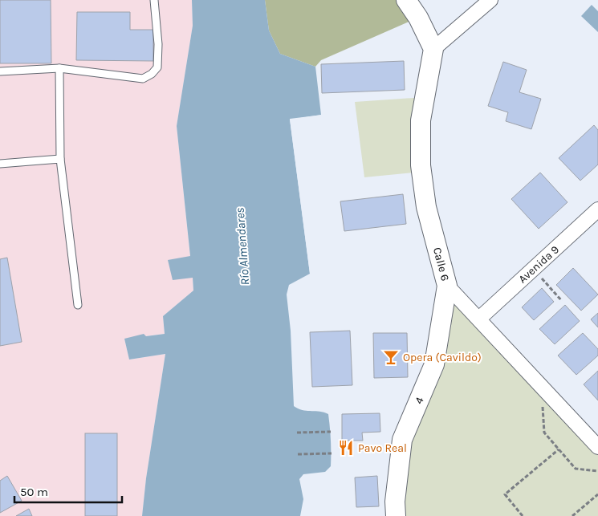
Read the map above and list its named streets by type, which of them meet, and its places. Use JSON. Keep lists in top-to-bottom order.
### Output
{
  "streets": {
    "street": ["Calle 6", "Avenida 9", "4"]
  },
  "crossings": [
    ["Calle 6", "Avenida 9"],
    ["Calle 6", "4"]
  ],
  "water": ["Río Almendares"],
  "places": {
    "bar": ["Opera (Cavildo)"],
    "restaurant": ["Pavo Real"]
  },
  "scale_bar": "50 m"
}
